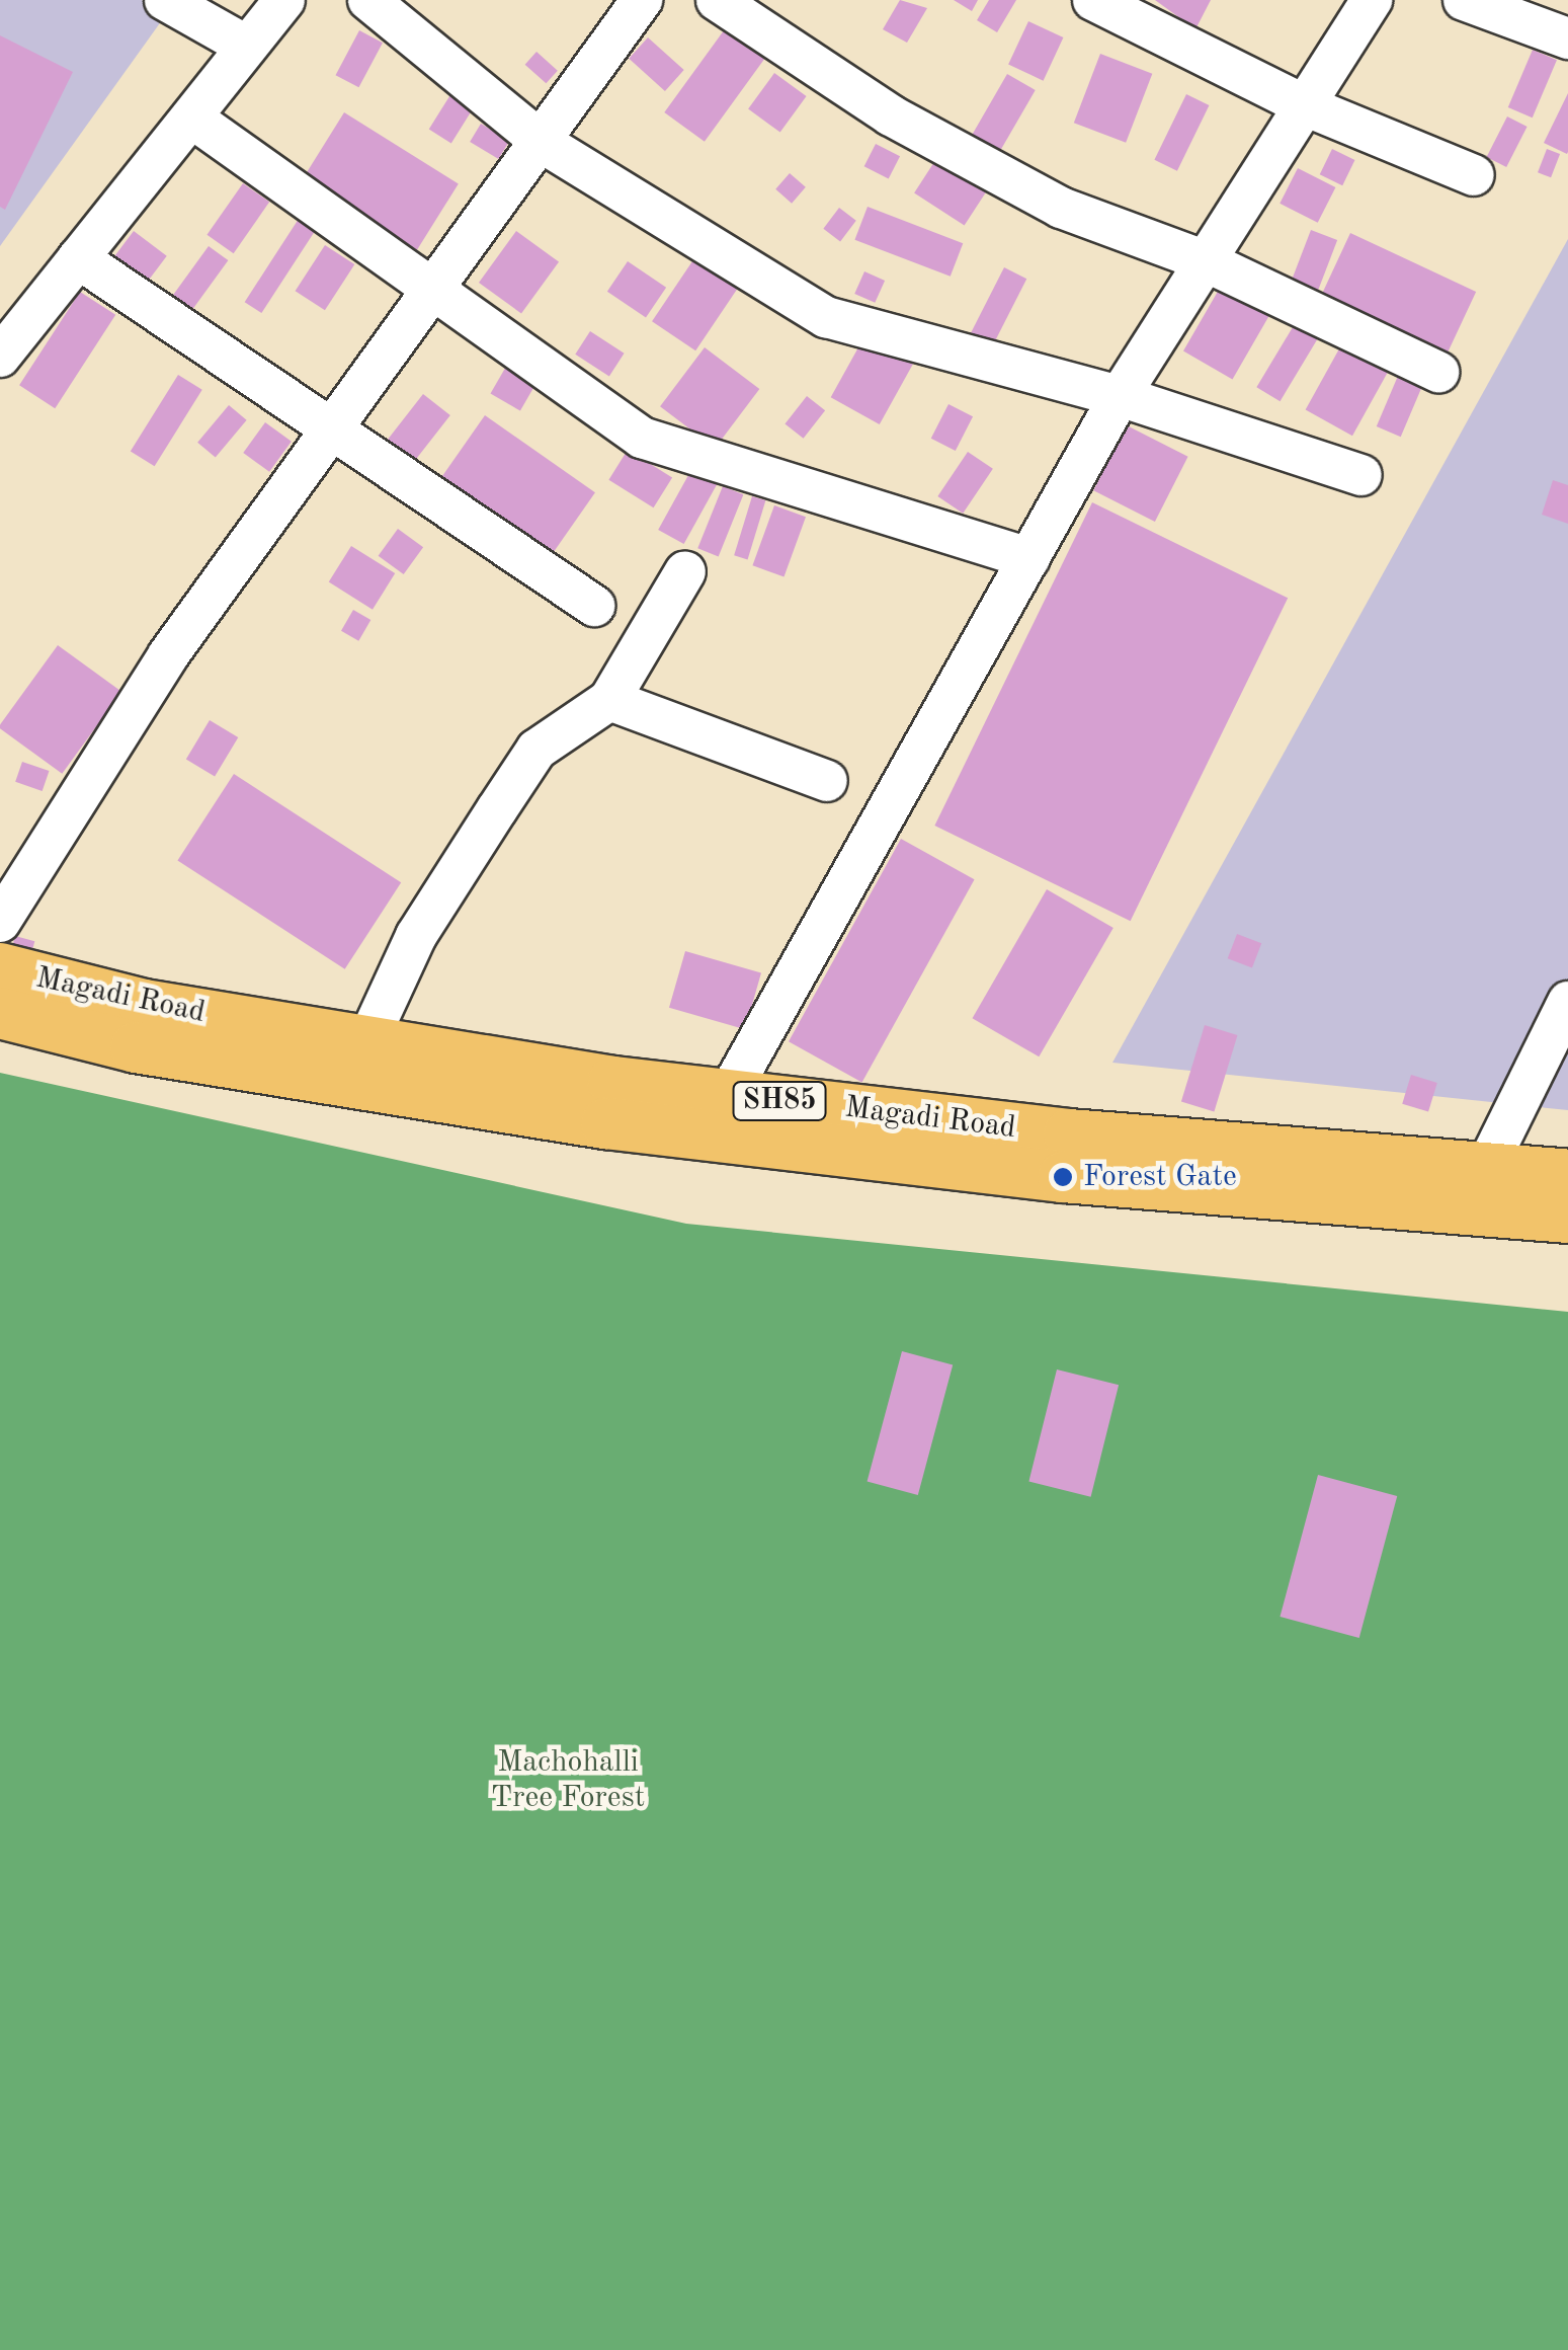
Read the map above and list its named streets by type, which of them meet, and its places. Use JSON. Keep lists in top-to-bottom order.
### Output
{
  "streets": {
    "main road": ["Magadi Road", "SH85"]
  },
  "parks": ["Machohalli Tree Forest"],
  "places": ["Forest Gate"]
}
